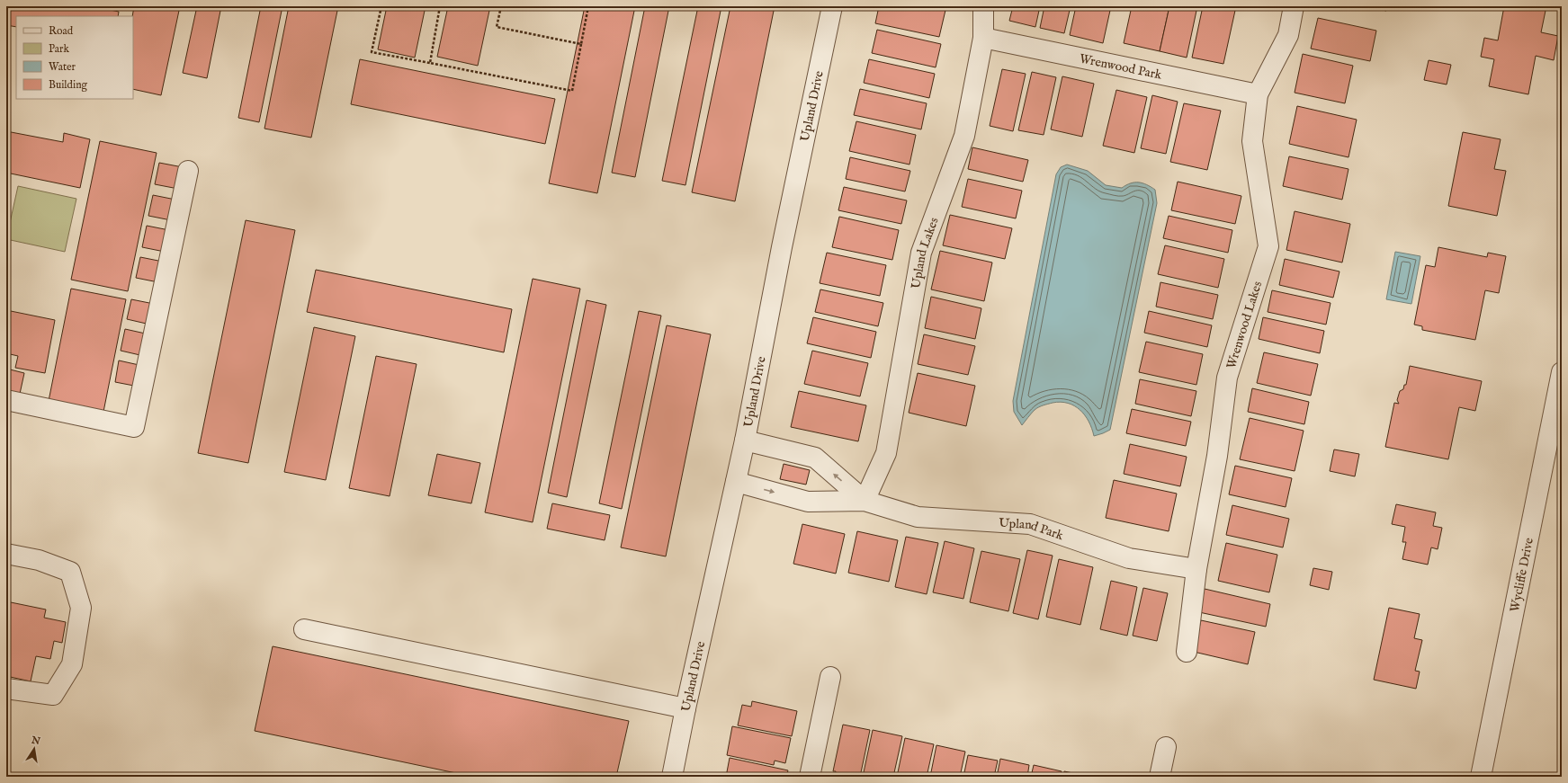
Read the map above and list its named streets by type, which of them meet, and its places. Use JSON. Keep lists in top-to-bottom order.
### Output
{
  "streets": {
    "street": [
      "Wrenwood Park",
      "Upland Drive",
      "Upland Lakes",
      "Wrenwood Lakes",
      "Upland Park",
      "Wycliffe Drive"
    ]
  },
  "crossings": [
    ["Wrenwood Park", "Upland Lakes"],
    ["Wrenwood Park", "Wrenwood Lakes"],
    ["Upland Drive", "Upland Park"],
    ["Upland Lakes", "Upland Park"],
    ["Wrenwood Lakes", "Upland Park"]
  ],
  "legend": [
    "Road",
    "Park",
    "Water",
    "Building"
  ],
  "north": "top"
}
